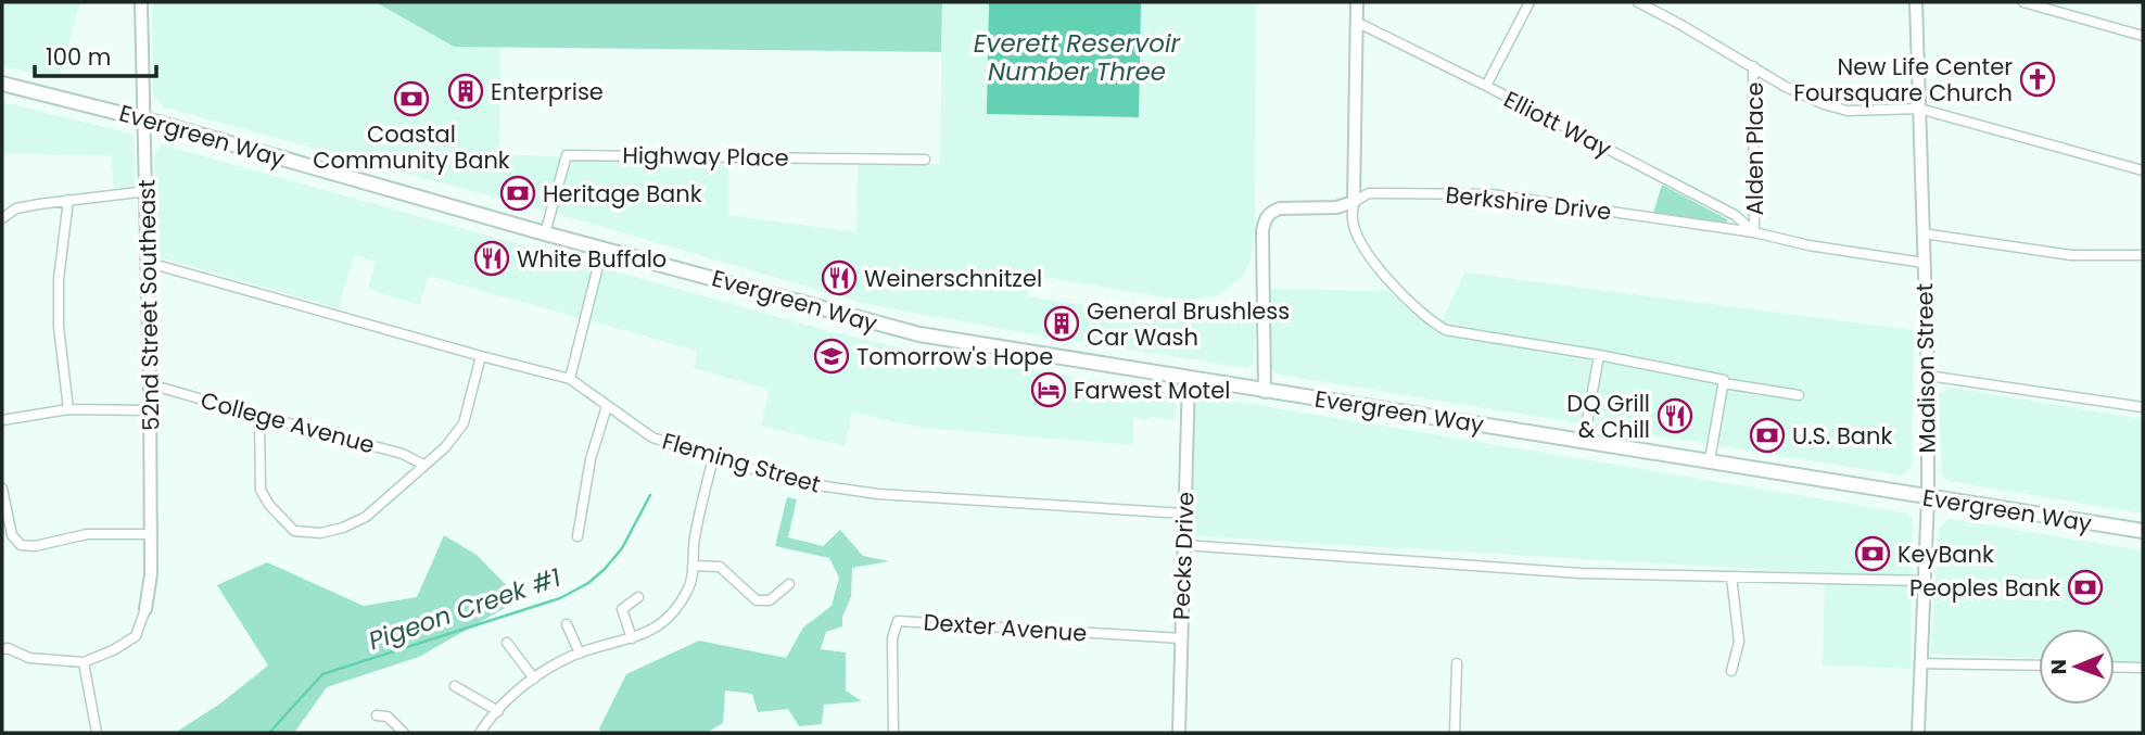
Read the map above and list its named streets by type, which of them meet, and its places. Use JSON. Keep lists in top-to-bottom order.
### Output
{
  "streets": {
    "main road": ["Evergreen Way"],
    "street": [
      "Elliott Way",
      "Alden Place",
      "Highway Place",
      "Berkshire Drive",
      "52nd Street Southeast",
      "Madison Street",
      "College Avenue",
      "Fleming Street",
      "Pecks Drive",
      "Dexter Avenue"
    ]
  },
  "crossings": [
    ["Elliott Way", "Alden Place"],
    ["Elliott Way", "Berkshire Drive"],
    ["Evergreen Way", "Highway Place"],
    ["Evergreen Way", "Berkshire Drive"],
    ["Evergreen Way", "52nd Street Southeast"],
    ["Evergreen Way", "Madison Street"],
    ["Evergreen Way", "Pecks Drive"],
    ["Alden Place", "Berkshire Drive"],
    ["Berkshire Drive", "Madison Street"],
    ["52nd Street Southeast", "College Avenue"],
    ["52nd Street Southeast", "Fleming Street"],
    ["Fleming Street", "Pecks Drive"],
    ["Pecks Drive", "Dexter Avenue"]
  ],
  "water": ["Everett Reservoir Number Three", "Pigeon Creek #1"],
  "places": {
    "church": ["New Life Center Foursquare Church"],
    "building": ["Enterprise", "General Brushless Car Wash"],
    "bank": [
      "Coastal Community Bank",
      "Heritage Bank",
      "U.S. Bank",
      "KeyBank",
      "Peoples Bank"
    ],
    "restaurant": ["White Buffalo", "Weinerschnitzel", "DQ Grill & Chill"],
    "school or university": ["Tomorrow's Hope"],
    "hotel": ["Farwest Motel"]
  },
  "scale_bar": "100 m",
  "north": "left"
}
